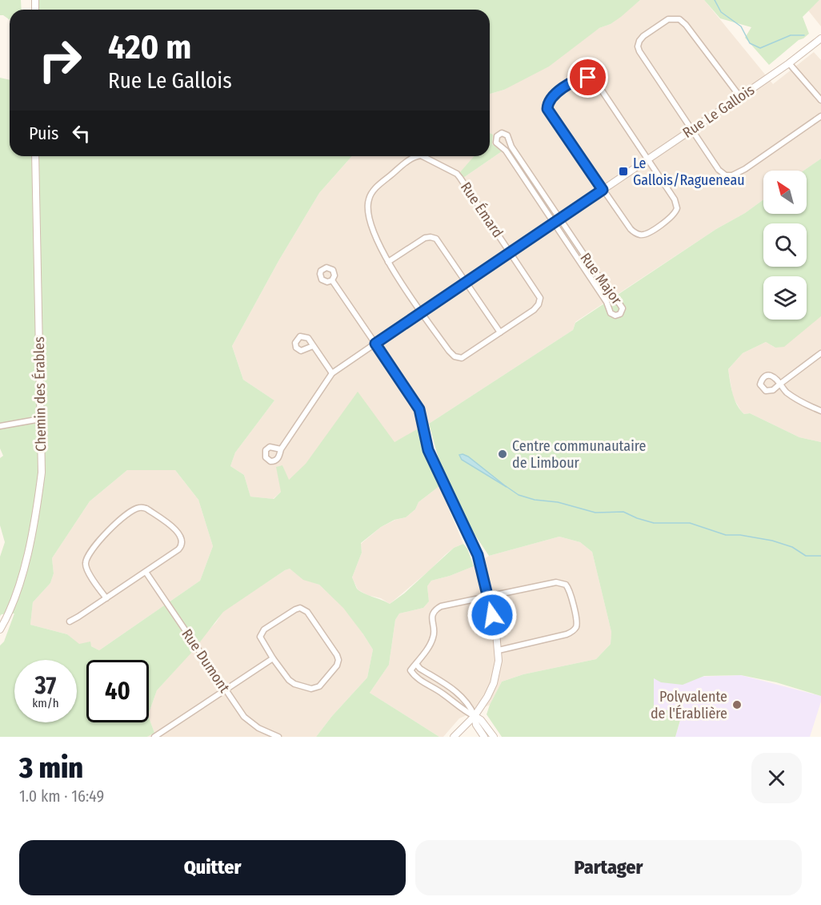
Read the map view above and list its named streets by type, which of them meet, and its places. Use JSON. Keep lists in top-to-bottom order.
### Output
{
  "streets": {
    "street": [
      "Rue Le Gallois",
      "Rue Émard",
      "Rue Major",
      "Chemin des Érables",
      "Rue Dumont"
    ]
  },
  "crossings": [
    ["Rue Le Gallois", "Rue Émard"],
    ["Rue Le Gallois", "Rue Major"]
  ],
  "places": {
    "transit": ["Le Gallois/Ragueneau"],
    "other": ["Centre communautaire de Limbour", "Polyvalente de l'Érablière"]
  },
  "north": "top left",
  "page": {
    "turn": ["420 m", "Rue Le Gallois"],
    "then": "Puis",
    "speed": "37 km/h",
    "limit": "40",
    "heading": ["3 min", "1.0 km · 16:49"],
    "buttons": ["Quitter", "Partager"]
  }
}
